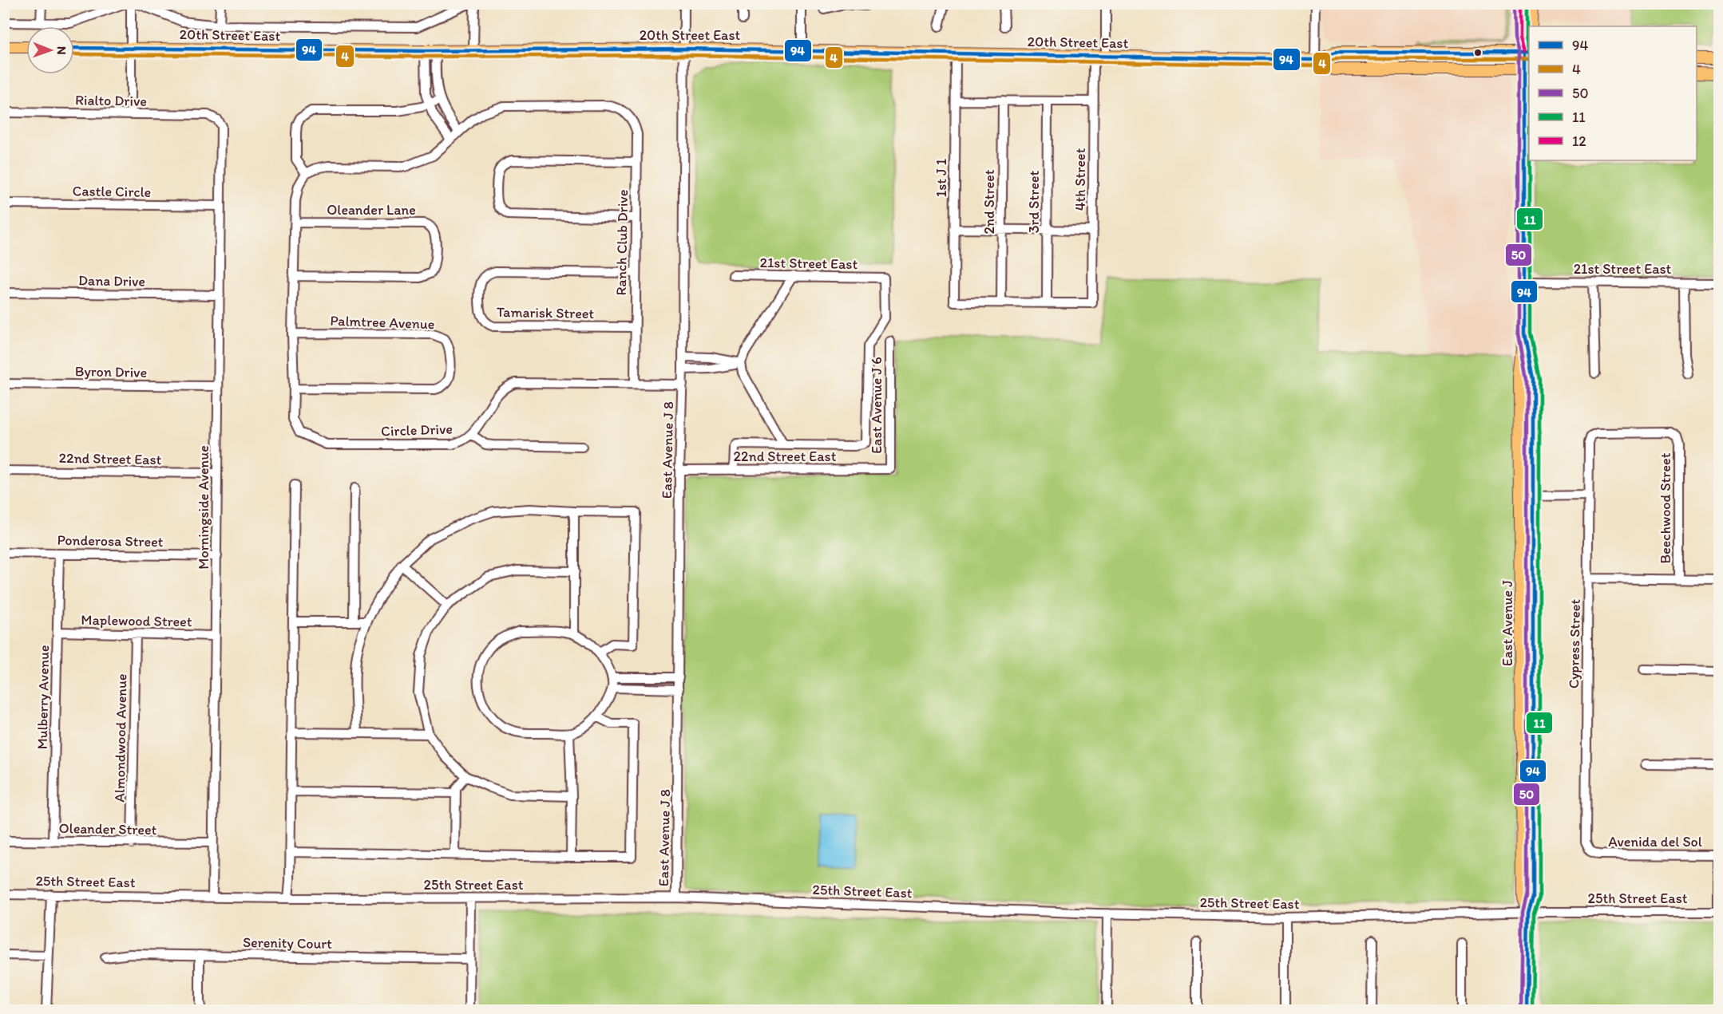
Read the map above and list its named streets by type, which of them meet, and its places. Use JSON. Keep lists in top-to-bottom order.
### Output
{
  "streets": {
    "main road": ["20th Street East", "East Avenue J"],
    "street": [
      "Rialto Drive",
      "1st J 1",
      "4th Street",
      "Castle Circle",
      "2nd Street",
      "3rd Street",
      "Oleander Lane",
      "Ranch Club Drive",
      "21st Street East",
      "Dana Drive",
      "Tamarisk Street",
      "Palmtree Avenue",
      "Byron Drive",
      "East Avenue J 6",
      "Circle Drive",
      "East Avenue J 8",
      "22nd Street East",
      "Morningside Avenue",
      "Beechwood Street",
      "Ponderosa Street",
      "Maplewood Street",
      "Cypress Street",
      "Mulberry Avenue",
      "Almondwood Avenue",
      "Oleander Street",
      "Avenida del Sol",
      "25th Street East",
      "Serenity Court"
    ]
  },
  "crossings": [
    ["20th Street East", "1st J 1"],
    ["20th Street East", "4th Street"],
    ["20th Street East", "East Avenue J 8"],
    ["20th Street East", "East Avenue J"],
    ["Rialto Drive", "Morningside Avenue"],
    ["1st J 1", "2nd Street"],
    ["4th Street", "3rd Street"],
    ["Castle Circle", "Morningside Avenue"],
    ["Ranch Club Drive", "Tamarisk Street"],
    ["Ranch Club Drive", "Circle Drive"],
    ["21st Street East", "East Avenue J"],
    ["Dana Drive", "Morningside Avenue"],
    ["Palmtree Avenue", "Circle Drive"],
    ["Byron Drive", "Morningside Avenue"],
    ["East Avenue J 6", "22nd Street East"],
    ["Circle Drive", "East Avenue J 8"],
    ["East Avenue J 8", "22nd Street East"],
    ["East Avenue J 8", "25th Street East"],
    ["22nd Street East", "Morningside Avenue"],
    ["Morningside Avenue", "Ponderosa Street"],
    ["Morningside Avenue", "Maplewood Street"],
    ["Morningside Avenue", "Oleander Street"],
    ["Morningside Avenue", "25th Street East"],
    ["Beechwood Street", "Cypress Street"],
    ["Ponderosa Street", "Mulberry Avenue"],
    ["Maplewood Street", "Mulberry Avenue"],
    ["Maplewood Street", "Almondwood Avenue"],
    ["East Avenue J", "25th Street East"],
    ["Cypress Street", "Avenida del Sol"],
    ["Mulberry Avenue", "Oleander Street"],
    ["Almondwood Avenue", "Oleander Street"]
  ],
  "lines": [
    "transit line 50",
    "transit line 11",
    "transit line 12",
    "transit line 94",
    "transit line 4"
  ],
  "legend": [
    "94",
    "4",
    "50",
    "11",
    "12"
  ],
  "north": "right"
}
